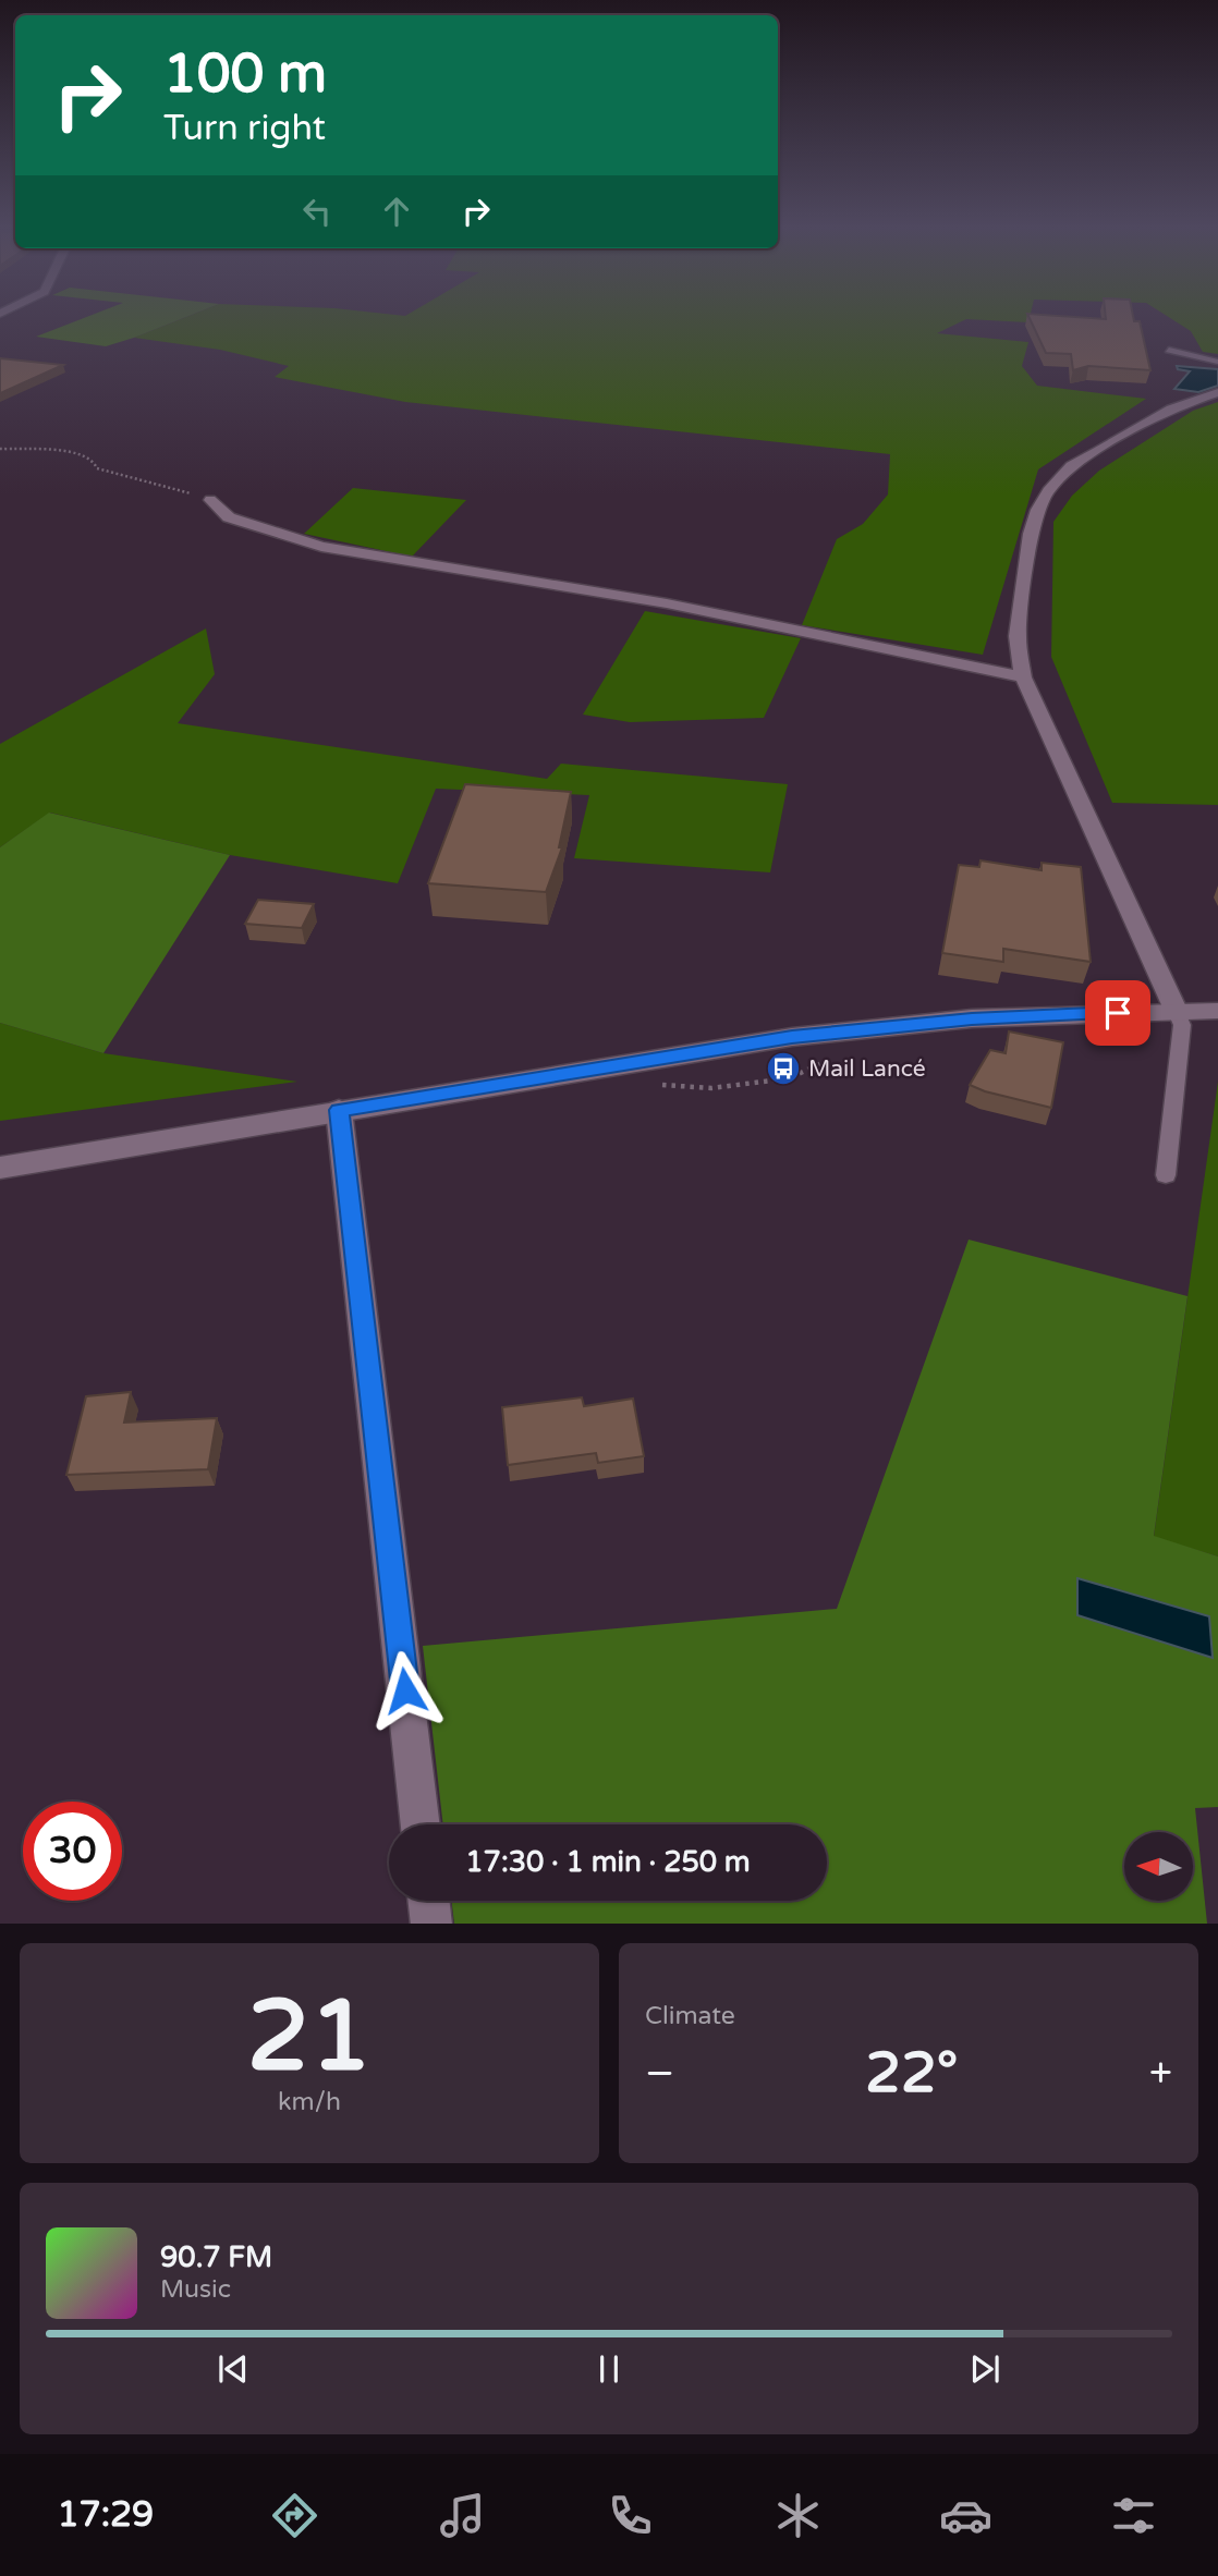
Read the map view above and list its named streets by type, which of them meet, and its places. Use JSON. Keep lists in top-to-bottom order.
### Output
{
  "places": {
    "bus stop": ["Mail Lancé"]
  },
  "north": "left",
  "page": {
    "turn": ["100 m", "Turn right"],
    "limit": "30",
    "trip": "17:30 · 1 min · 250 m",
    "tile": [
      ["21", "km/h"],
      "Climate"
    ],
    "heat": ["−", "22°", "+"],
    "song": ["90.7 FM", "Music"],
    "tabs": "17:29"
  }
}
